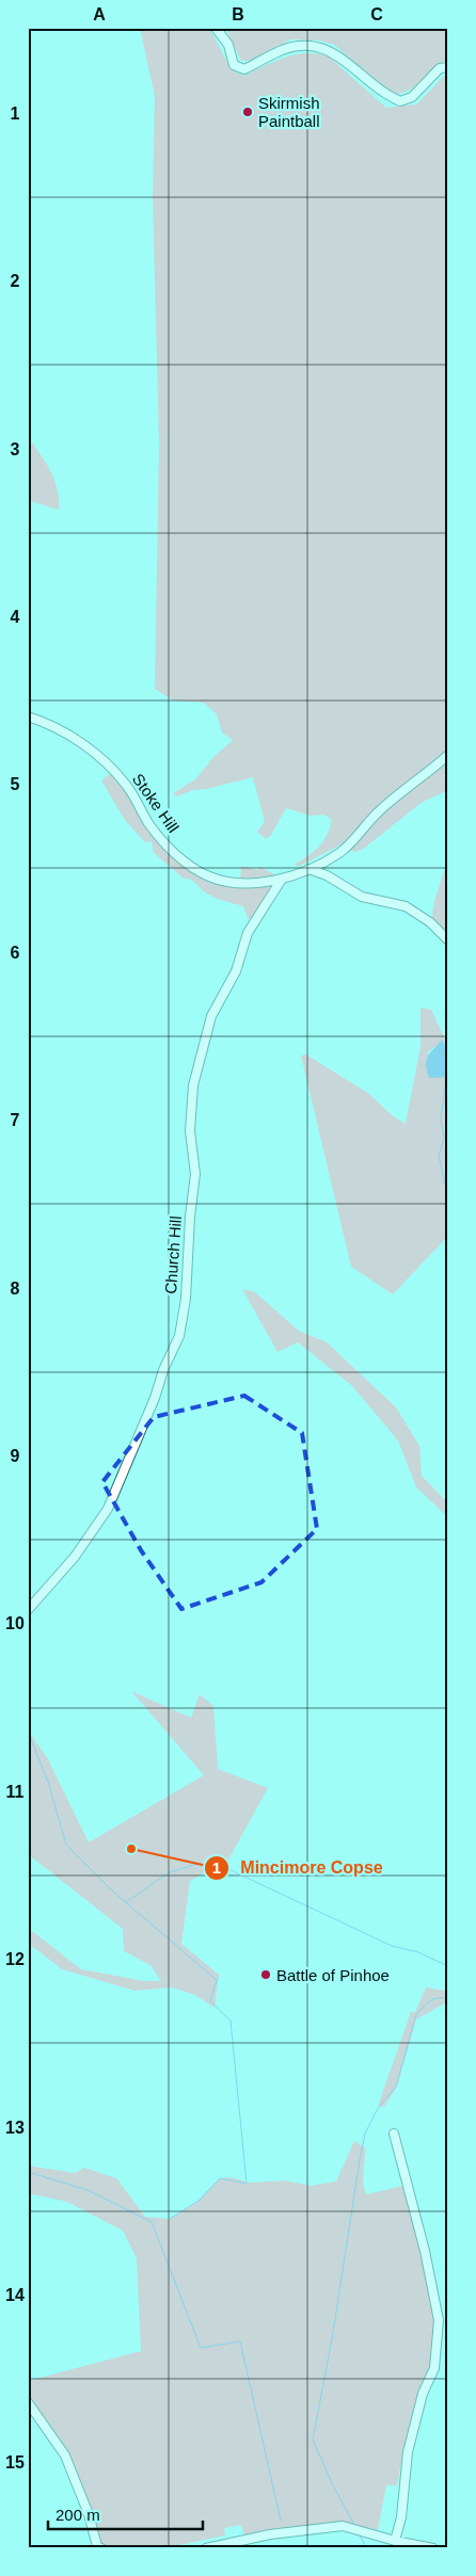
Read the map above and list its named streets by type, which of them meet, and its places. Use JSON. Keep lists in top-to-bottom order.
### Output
{
  "streets": {
    "street": ["Stoke Hill", "Church Hill"]
  },
  "crossings": [
    ["Stoke Hill", "Church Hill"]
  ],
  "places": ["Skirmish Paintball", "Mincimore Copse", "Battle of Pinhoe"],
  "scale_bar": "200 m",
  "grid": {
    "columns": ["A", "B", "C"],
    "rows": [
      "1",
      "2",
      "3",
      "4",
      "5",
      "6",
      "7",
      "8",
      "9",
      "10",
      "11",
      "12",
      "13",
      "14",
      "15"
    ]
  }
}
